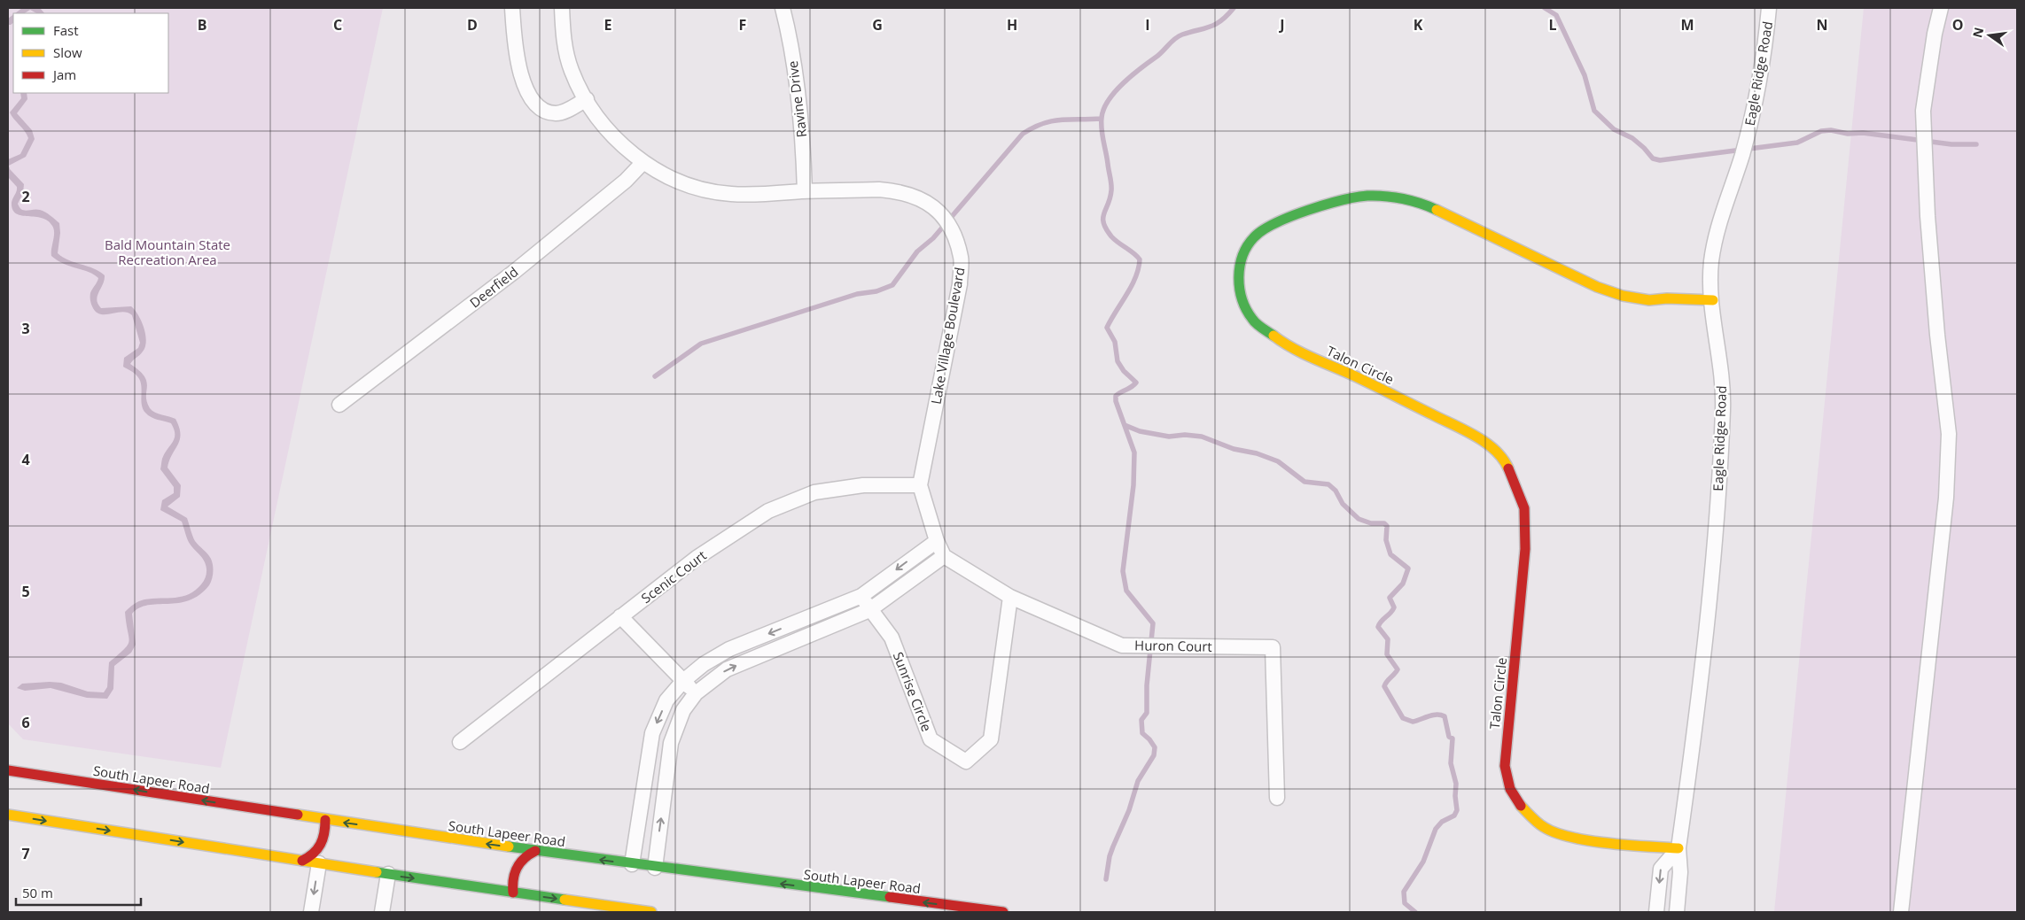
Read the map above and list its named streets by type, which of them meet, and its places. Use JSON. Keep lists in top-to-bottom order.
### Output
{
  "streets": {
    "main road": ["Talon Circle", "South Lapeer Road"],
    "street": [
      "Eagle Ridge Road",
      "Ravine Drive",
      "Deerfield",
      "Lake Village Boulevard",
      "Scenic Court",
      "Huron Court",
      "Sunrise Circle"
    ]
  },
  "crossings": [
    ["Eagle Ridge Road", "Talon Circle"],
    ["Ravine Drive", "Lake Village Boulevard"],
    ["Deerfield", "Lake Village Boulevard"],
    ["Lake Village Boulevard", "Scenic Court"],
    ["Lake Village Boulevard", "Huron Court"],
    ["Huron Court", "Sunrise Circle"]
  ],
  "parks": ["Bald Mountain State Recreation Area"],
  "legend": ["Fast", "Slow", "Jam"],
  "scale_bar": "50 m",
  "north": "left",
  "grid": {
    "columns": [
      "B",
      "C",
      "D",
      "E",
      "F",
      "G",
      "H",
      "I",
      "J",
      "K",
      "L",
      "M",
      "N",
      "O"
    ],
    "rows": [
      "2",
      "3",
      "4",
      "5",
      "6",
      "7"
    ]
  }
}
